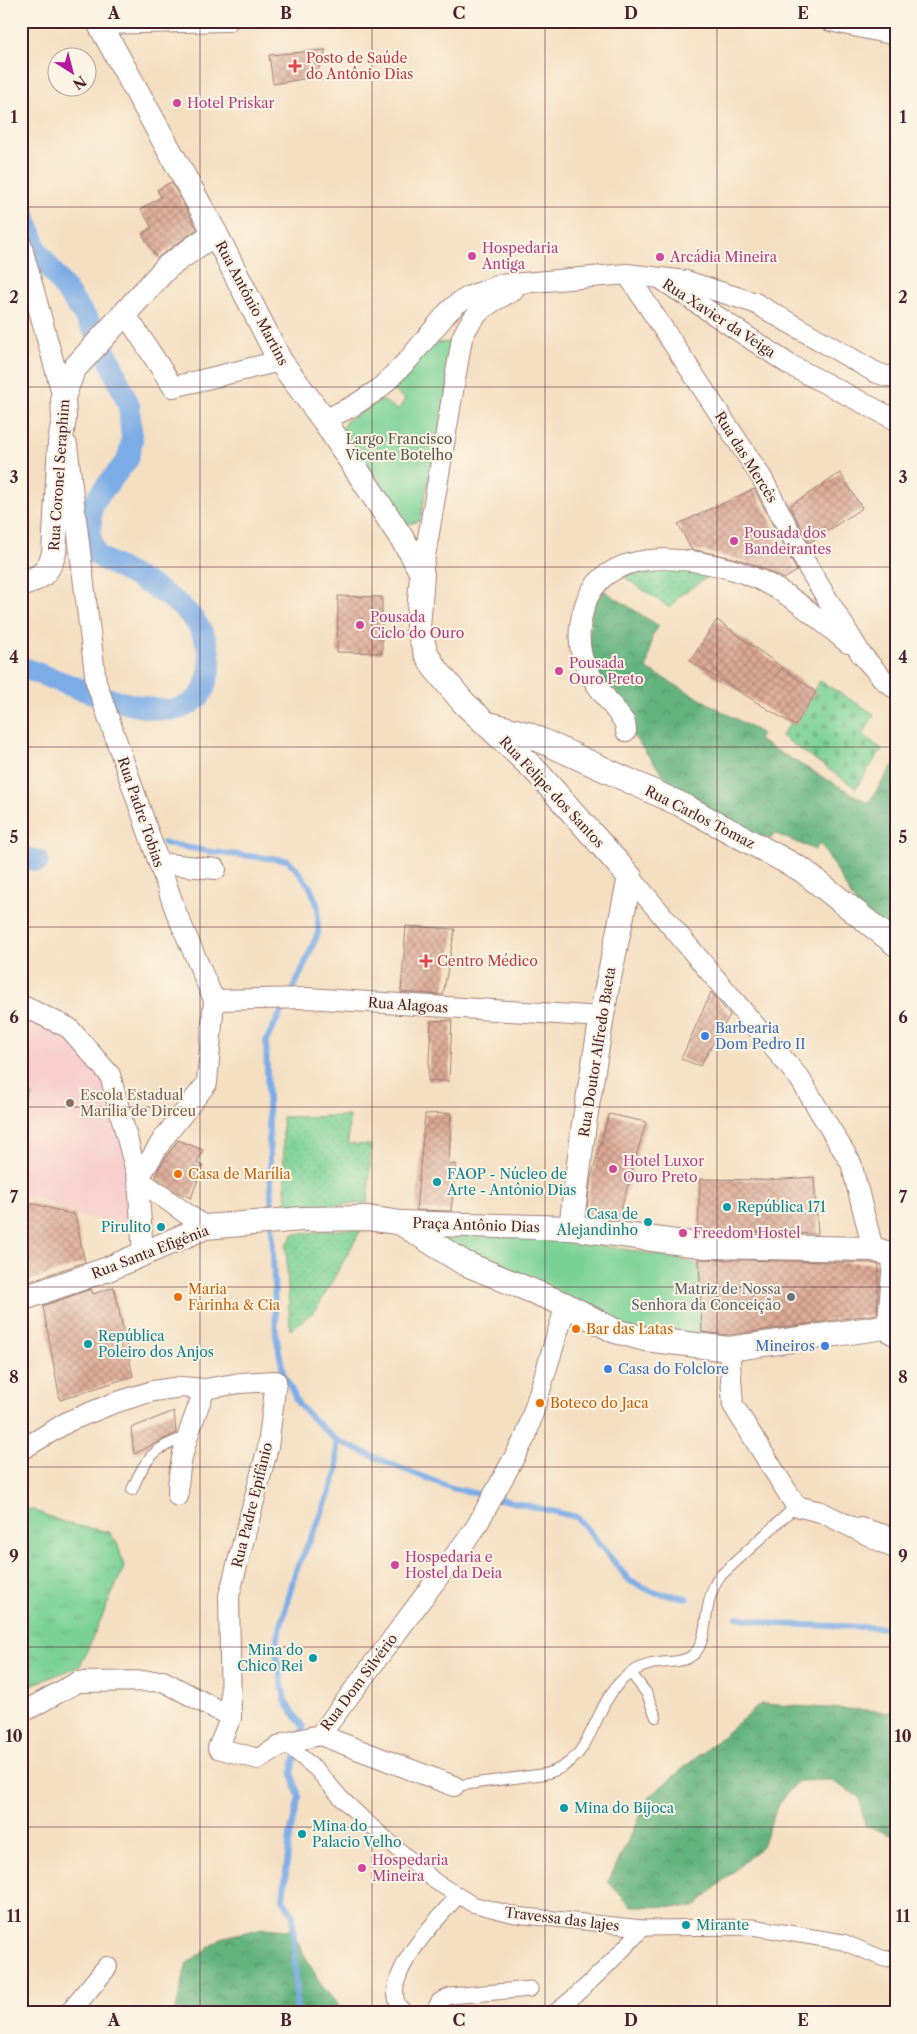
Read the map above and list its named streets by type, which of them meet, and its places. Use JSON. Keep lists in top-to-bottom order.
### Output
{
  "streets": {
    "street": [
      "Rua Antônio Martins",
      "Rua Xavier da Veiga",
      "Rua das Mercês",
      "Rua Coronel Seraphim",
      "Rua Felipe dos Santos",
      "Rua Padre Tobias",
      "Rua Carlos Tomaz",
      "Rua Alagoas",
      "Rua Doutor Alfredo Baeta",
      "Praça Antônio Dias",
      "Rua Santa Efigênia",
      "Rua Padre Epifânio",
      "Rua Dom Silvério",
      "Travessa das lajes"
    ]
  },
  "crossings": [
    ["Rua Antônio Martins", "Rua Xavier da Veiga"],
    ["Rua Antônio Martins", "Rua Coronel Seraphim"],
    ["Rua Antônio Martins", "Rua Felipe dos Santos"],
    ["Rua Xavier da Veiga", "Rua das Mercês"],
    ["Rua Xavier da Veiga", "Rua Felipe dos Santos"],
    ["Rua Coronel Seraphim", "Rua Padre Tobias"],
    ["Rua Felipe dos Santos", "Rua Carlos Tomaz"],
    ["Rua Felipe dos Santos", "Rua Doutor Alfredo Baeta"],
    ["Rua Felipe dos Santos", "Praça Antônio Dias"],
    ["Rua Padre Tobias", "Rua Alagoas"],
    ["Rua Alagoas", "Rua Doutor Alfredo Baeta"],
    ["Rua Doutor Alfredo Baeta", "Praça Antônio Dias"],
    ["Praça Antônio Dias", "Rua Santa Efigênia"],
    ["Praça Antônio Dias", "Rua Dom Silvério"],
    ["Rua Padre Epifânio", "Rua Dom Silvério"],
    ["Rua Dom Silvério", "Travessa das lajes"]
  ],
  "parks": ["Largo Francisco Vicente Botelho"],
  "places": {
    "health": ["Posto de Saúde do Antônio Dias", "Centro Médico"],
    "other": [
      "Hotel Priskar",
      "Hospedaria Antiga",
      "Arcádia Mineira",
      "Pousada dos Bandeirantes",
      "Pousada Ciclo do Ouro",
      "Pousada Ouro Preto",
      "Barbearia Dom Pedro II",
      "Escola Estadual Marília de Dirceu",
      "Hotel Luxor Ouro Preto",
      "Casa de Marília",
      "FAOP - Núcleo de Arte - Antônio Dias",
      "República 171",
      "Casa de Alejandinho",
      "Pirulito",
      "Freedom Hostel",
      "Maria Farinha & Cia",
      "Matriz de Nossa Senhora da Conceição",
      "Bar das Latas",
      "República Poleiro dos Anjos",
      "Mineiros",
      "Casa do Folclore",
      "Boteco do Jaca",
      "Hospedaria e Hostel da Deia",
      "Mina do Chico Rei",
      "Mina do Bijoca",
      "Mina do Palacio Velho",
      "Hospedaria Mineira",
      "Mirante"
    ]
  },
  "north": "bottom right",
  "grid": {
    "columns": [
      "A",
      "B",
      "C",
      "D",
      "E"
    ],
    "rows": [
      "1",
      "2",
      "3",
      "4",
      "5",
      "6",
      "7",
      "8",
      "9",
      "10",
      "11"
    ]
  }
}
